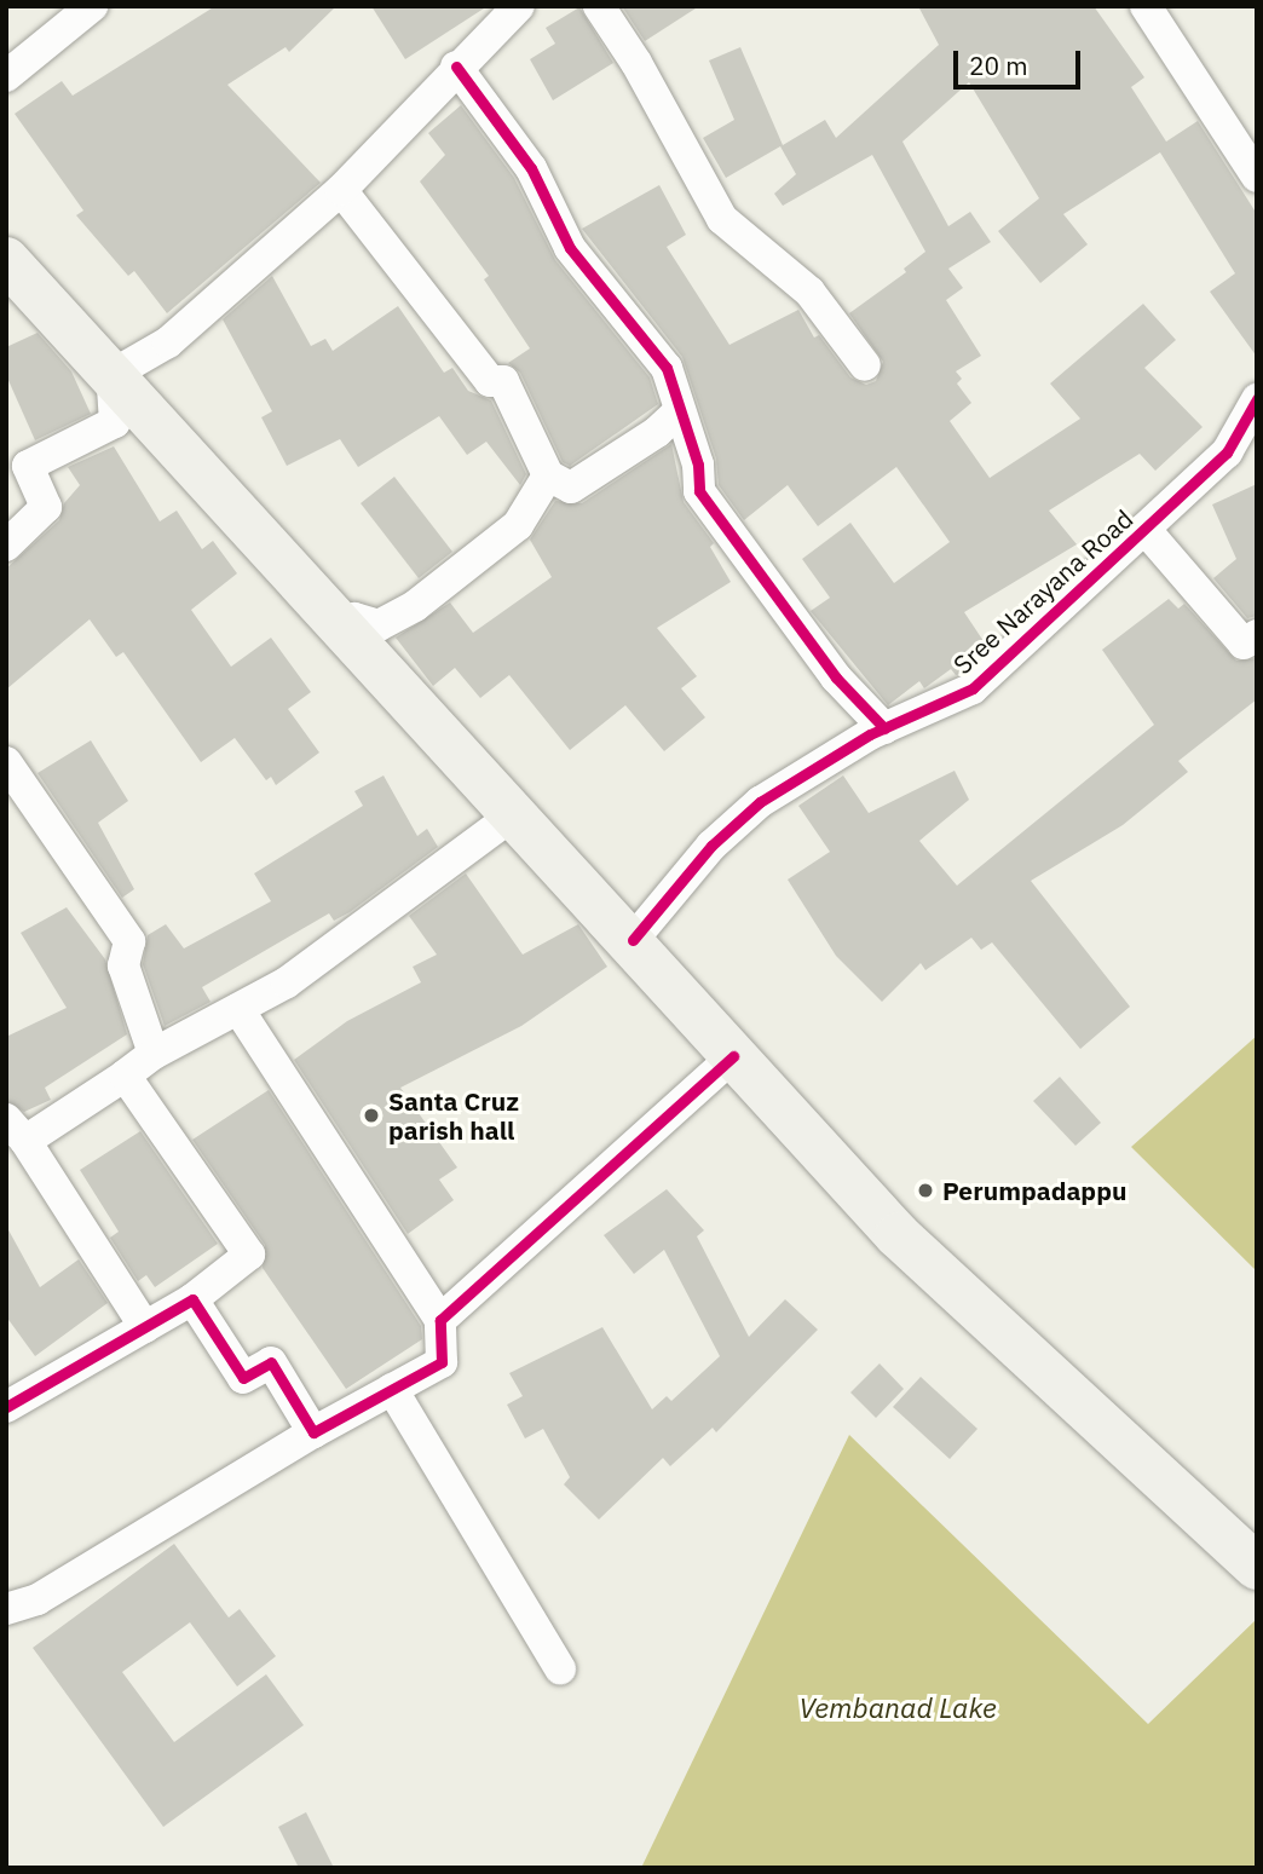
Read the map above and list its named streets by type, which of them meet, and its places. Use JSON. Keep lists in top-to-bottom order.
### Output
{
  "streets": {
    "street": ["Sree Narayana Road"]
  },
  "water": ["Vembanad Lake"],
  "places": ["Santa Cruz parish hall", "Perumpadappu"],
  "scale_bar": "20 m"
}
